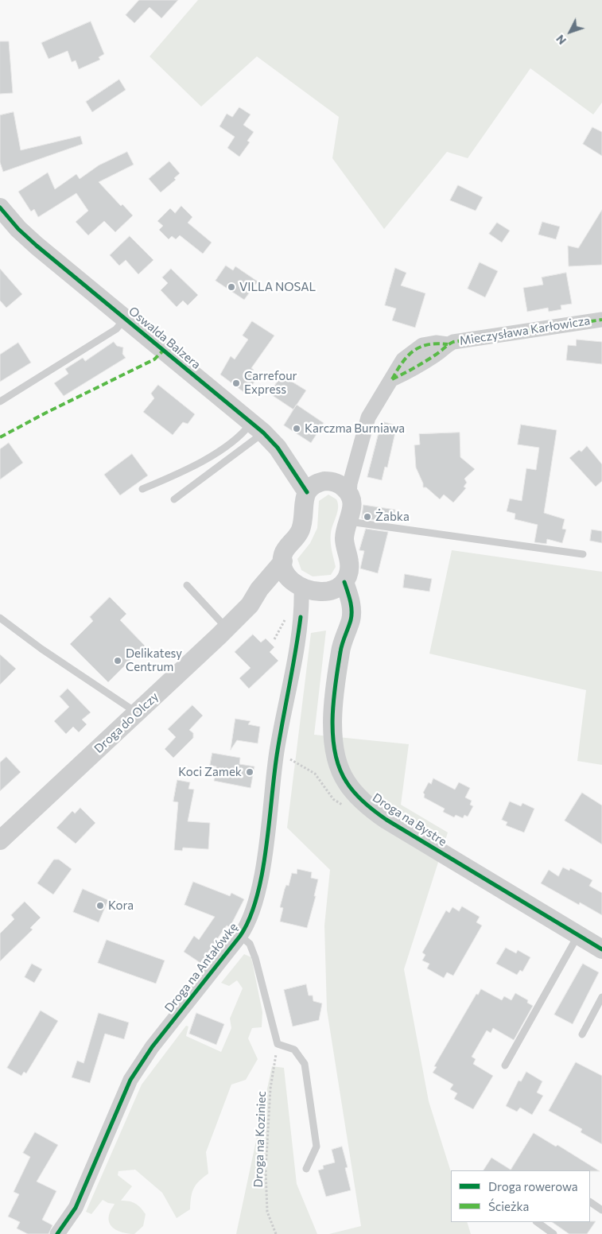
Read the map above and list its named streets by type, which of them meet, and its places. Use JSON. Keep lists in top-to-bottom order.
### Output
{
  "streets": {
    "street": [
      "Mieczysława Karłowicza",
      "Oswalda Balzera",
      "Droga do Olczy",
      "Droga na Bystre",
      "Droga na Antałówkę"
    ],
    "path": ["Droga na Koziniec"]
  },
  "crossings": [
    ["Mieczysława Karłowicza", "Oswalda Balzera"],
    ["Mieczysława Karłowicza", "Droga do Olczy"],
    ["Oswalda Balzera", "Droga do Olczy"],
    ["Droga do Olczy", "Droga na Bystre"],
    ["Droga do Olczy", "Droga na Antałówkę"],
    ["Droga na Bystre", "Droga na Antałówkę"]
  ],
  "places": [
    "VILLA NOSAL",
    "Carrefour Express",
    "Karczma Burniawa",
    "Żabka",
    "Delikatesy Centrum",
    "Koci Zamek",
    "Kora"
  ],
  "legend": ["Droga rowerowa", "Ścieżka"],
  "north": "bottom left"
}
